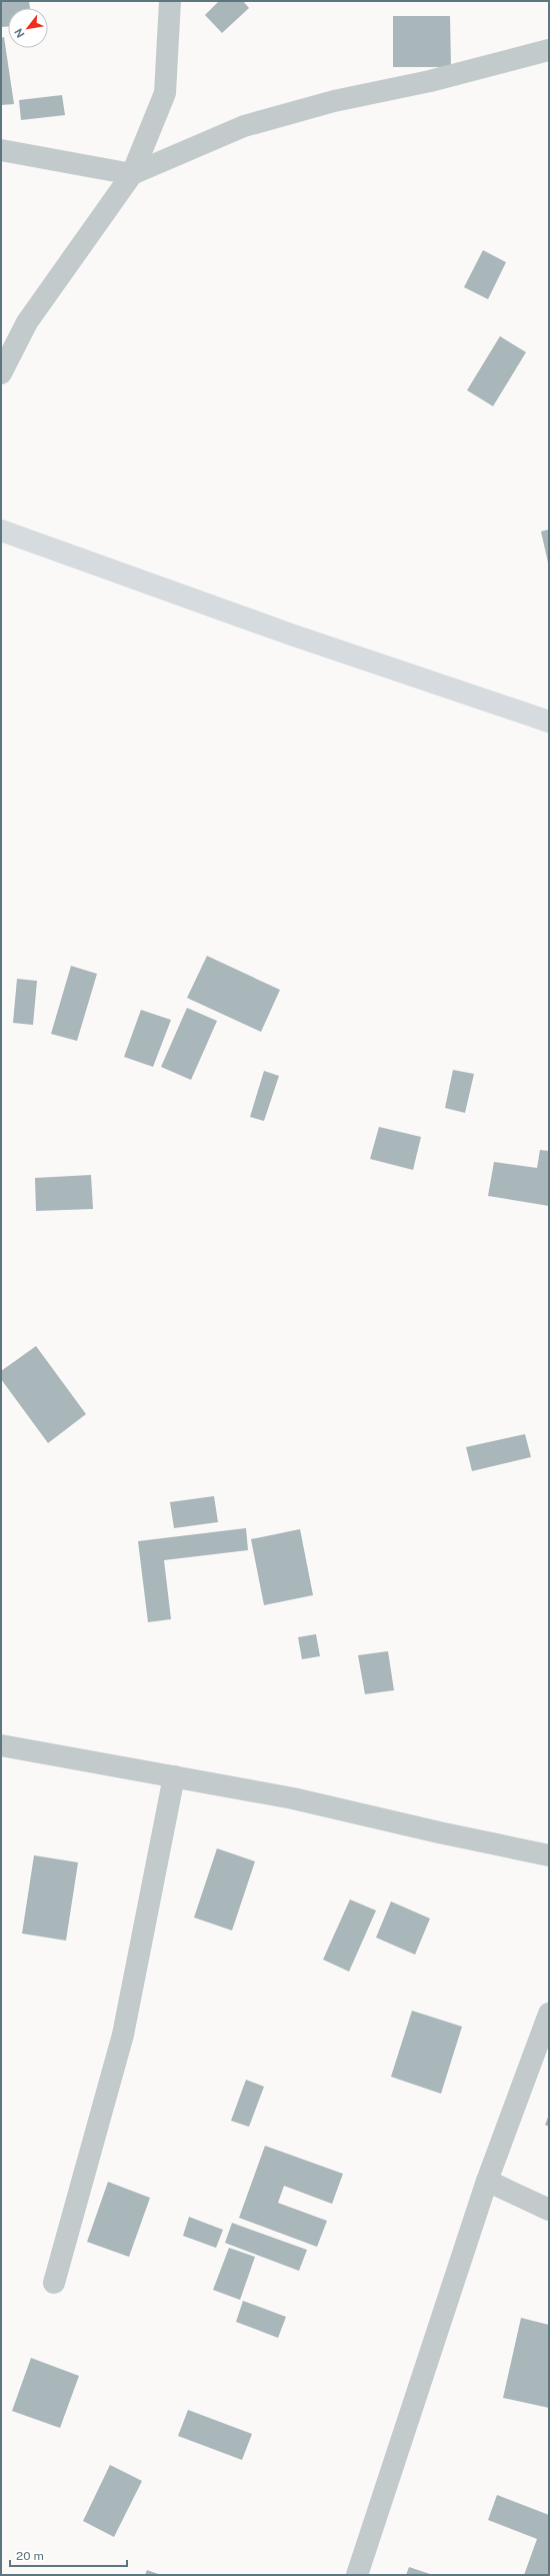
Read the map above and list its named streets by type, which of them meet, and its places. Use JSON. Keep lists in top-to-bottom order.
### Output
{
  "scale_bar": "20 m",
  "north": "bottom left"
}
